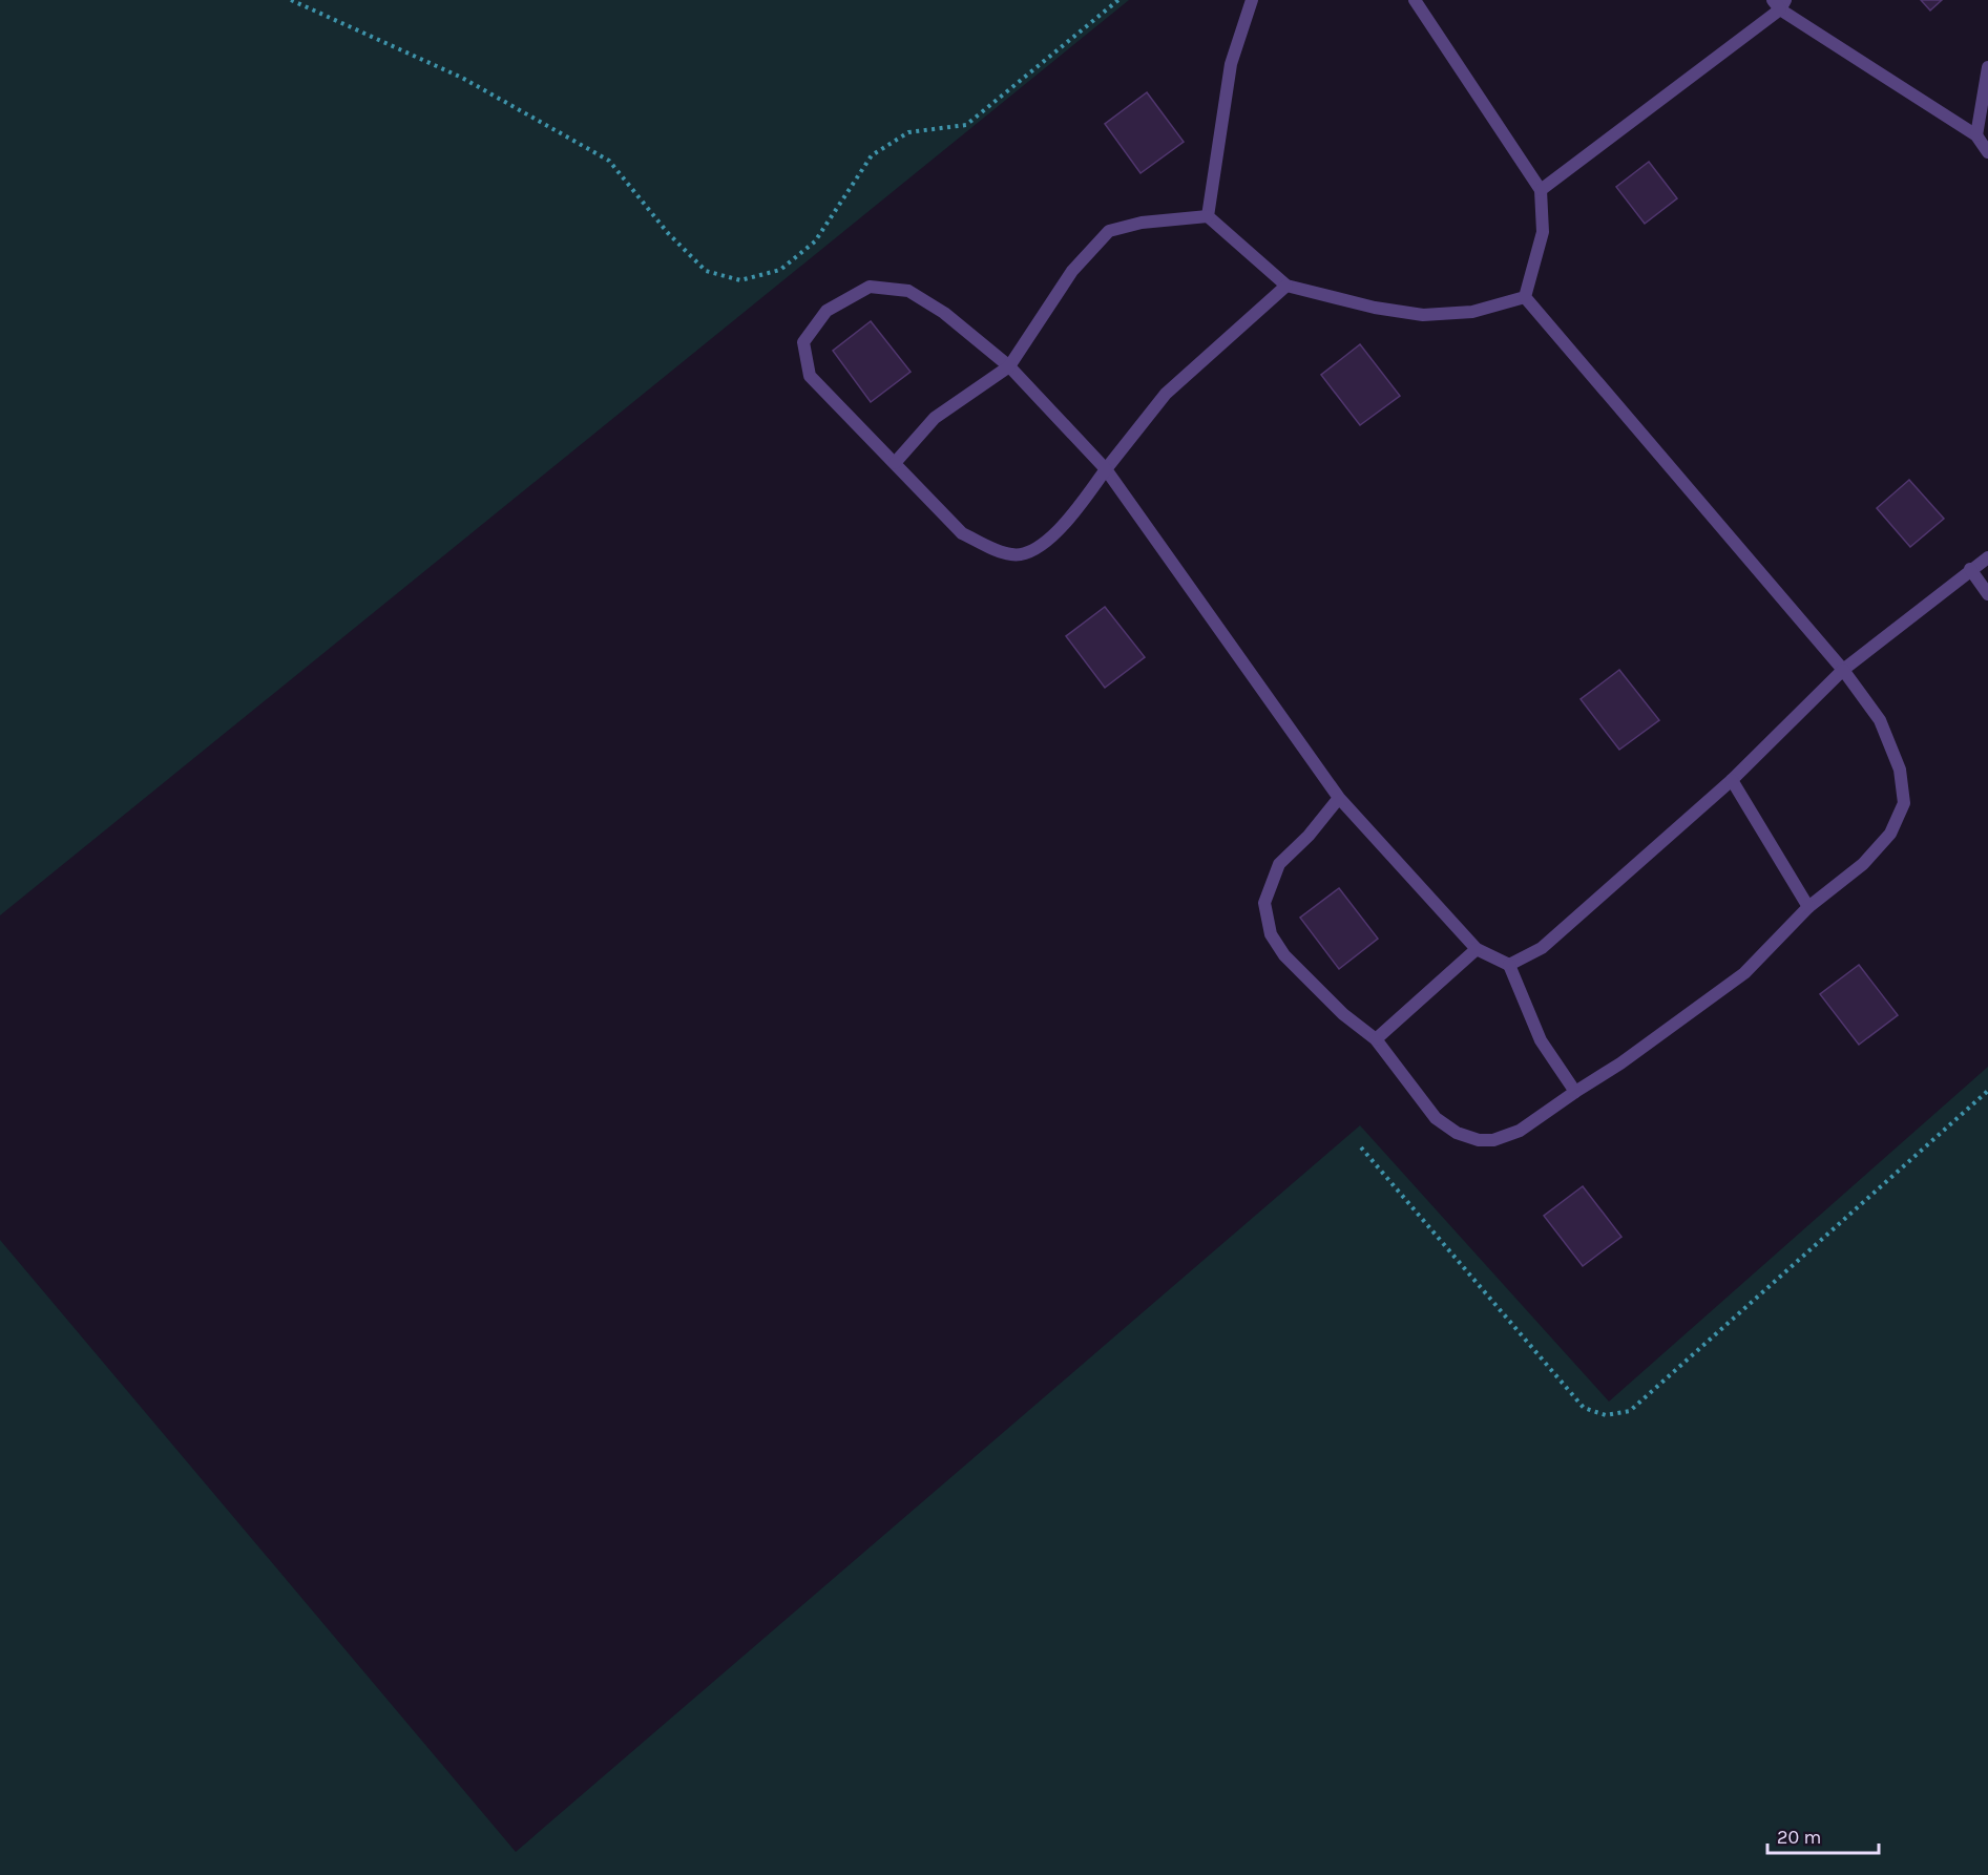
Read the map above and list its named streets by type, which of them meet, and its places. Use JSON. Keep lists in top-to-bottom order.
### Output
{
  "scale_bar": "20 m"
}
